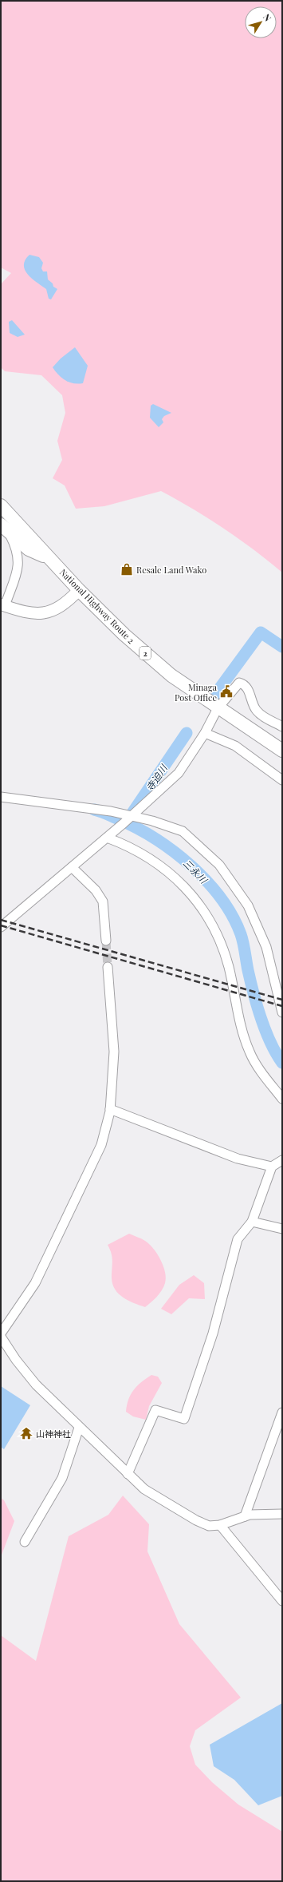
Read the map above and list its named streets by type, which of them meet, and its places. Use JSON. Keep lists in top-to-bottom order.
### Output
{
  "streets": {
    "highway": ["National Highway Route 2", "2"]
  },
  "water": ["寺迫川", "三永川"],
  "places": {
    "shop": ["Resale Land Wako"],
    "public building": ["Minaga Post Office"],
    "temple": ["山神神社"]
  },
  "north": "top right"
}
